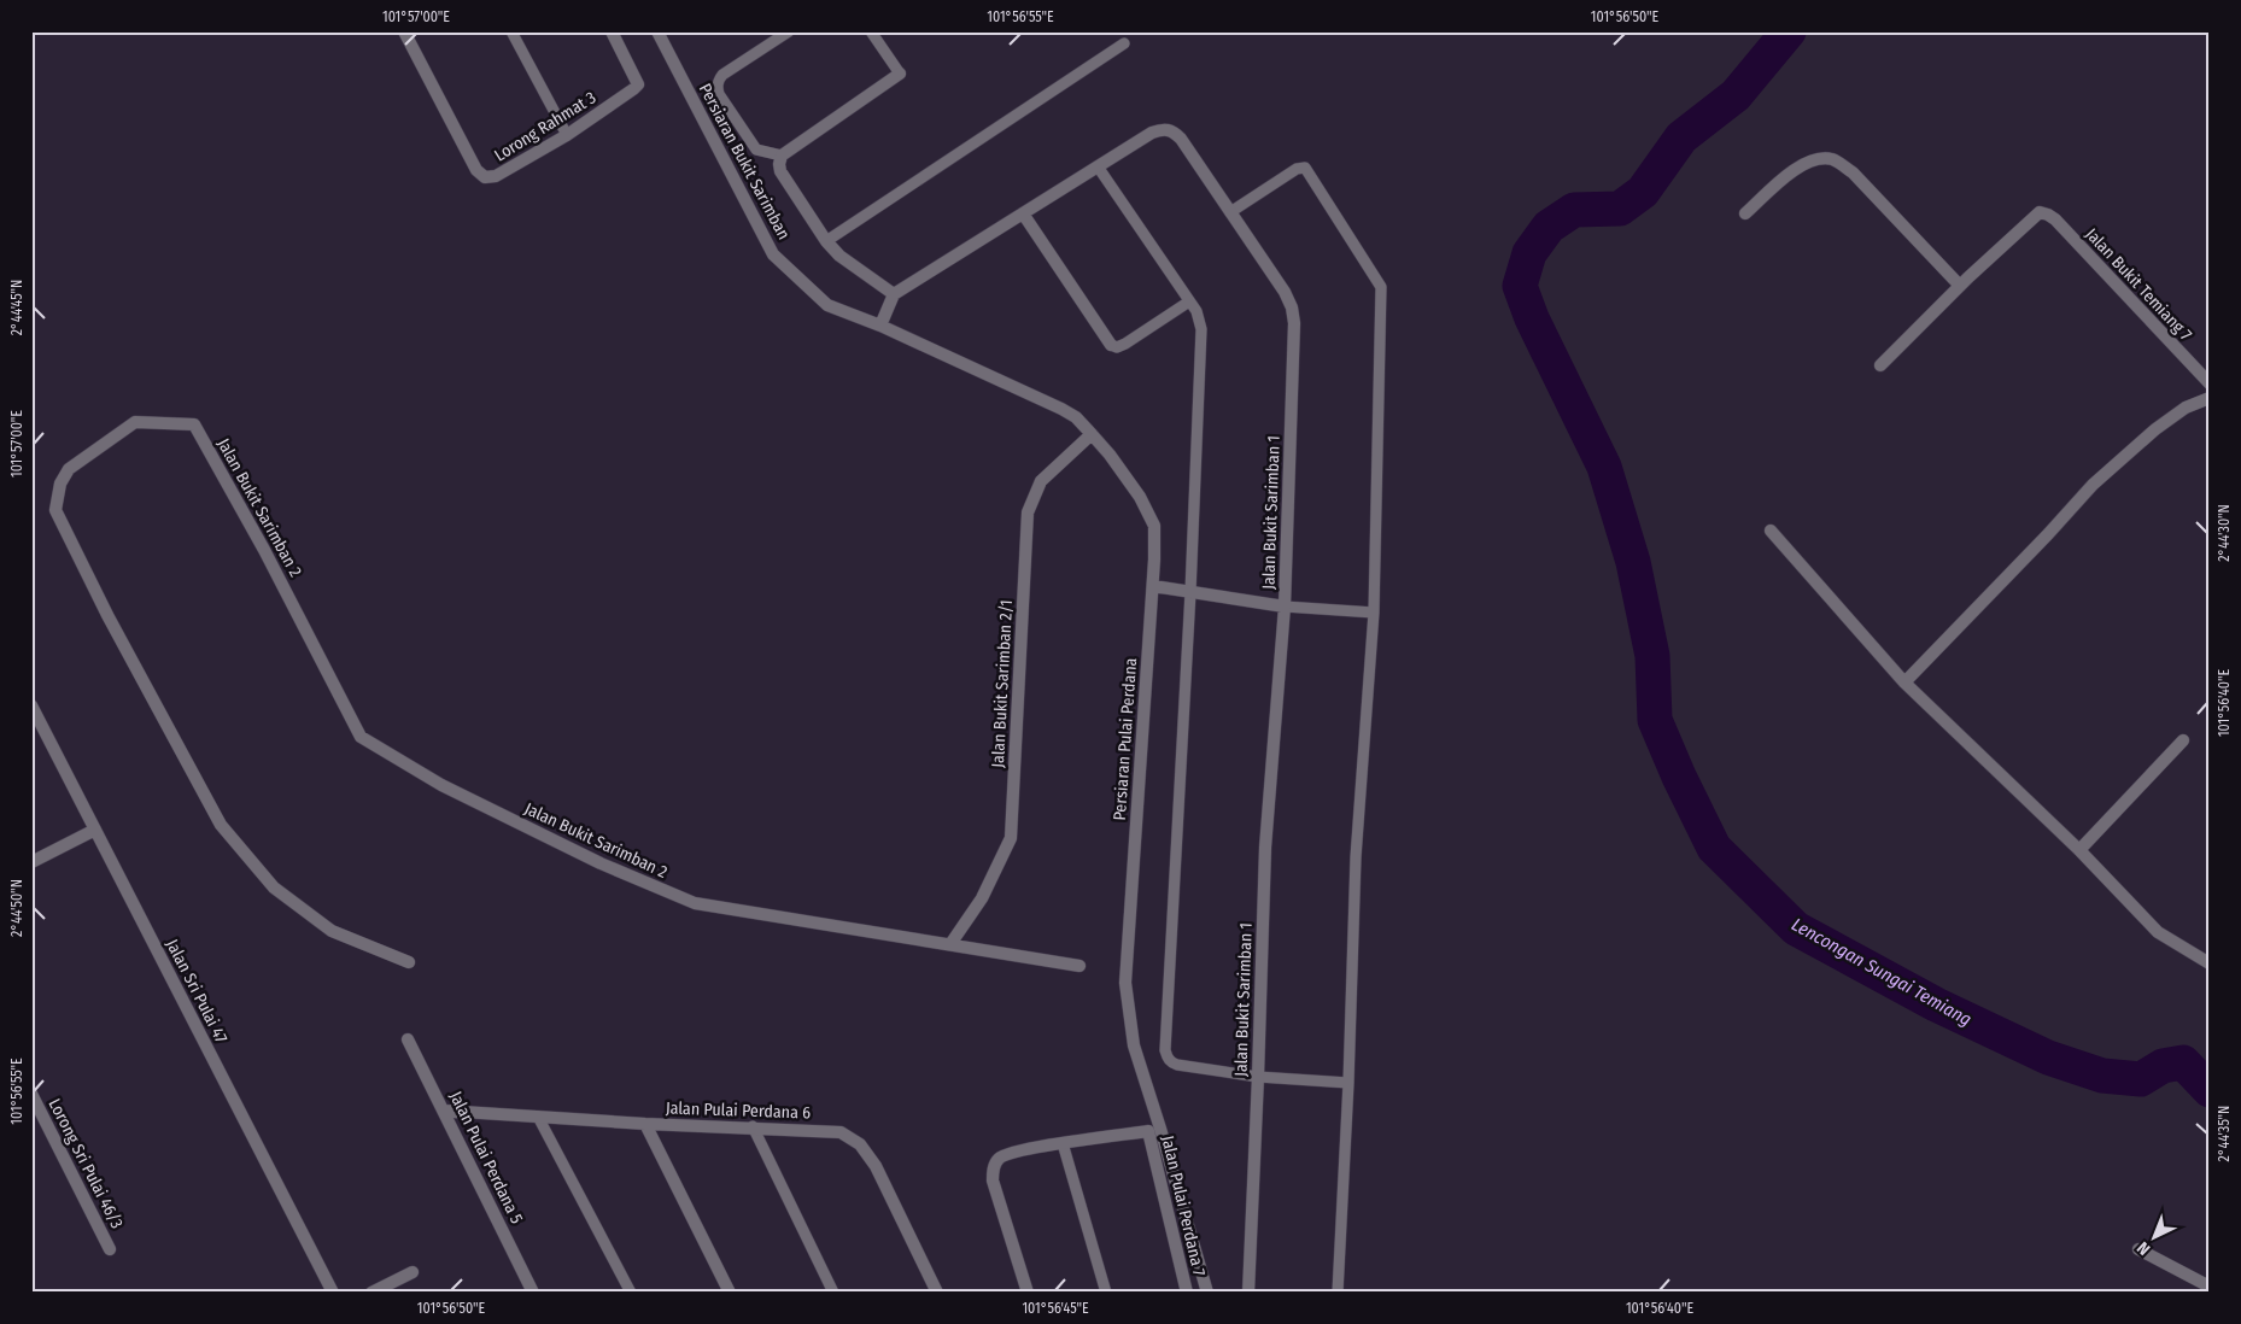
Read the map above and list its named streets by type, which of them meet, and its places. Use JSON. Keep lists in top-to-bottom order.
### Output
{
  "streets": {
    "street": [
      "Lorong Rahmat 3",
      "Persiaran Bukit Sarimban",
      "Jalan Bukit Temiang 7",
      "Jalan Bukit Sarimban 2",
      "Jalan Bukit Sarimban 1",
      "Jalan Bukit Sarimban 2/1",
      "Persiaran Pulai Perdana",
      "Jalan Sri Pulai 47",
      "Jalan Pulai Perdana 6",
      "Jalan Pulai Perdana 5",
      "Lorong Sri Pulai 46/3",
      "Jalan Pulai Perdana 7"
    ]
  },
  "crossings": [
    ["Persiaran Bukit Sarimban", "Persiaran Pulai Perdana"],
    ["Jalan Bukit Sarimban 2", "Jalan Bukit Sarimban 2/1"],
    ["Jalan Bukit Sarimban 2/1", "Persiaran Pulai Perdana"],
    ["Jalan Pulai Perdana 6", "Jalan Pulai Perdana 5"]
  ],
  "water": ["Lencongan Sungai Temiang"],
  "north": "bottom left",
  "coordinates": [
    "101°57'00\"E",
    "101°56'55\"E",
    "101°56'50\"E",
    "2°44'45\"N",
    "2°44'30\"N",
    "101°56'40\"E",
    "2°44'50\"N",
    "2°44'35\"N",
    "101°56'45\"E"
  ]
}
